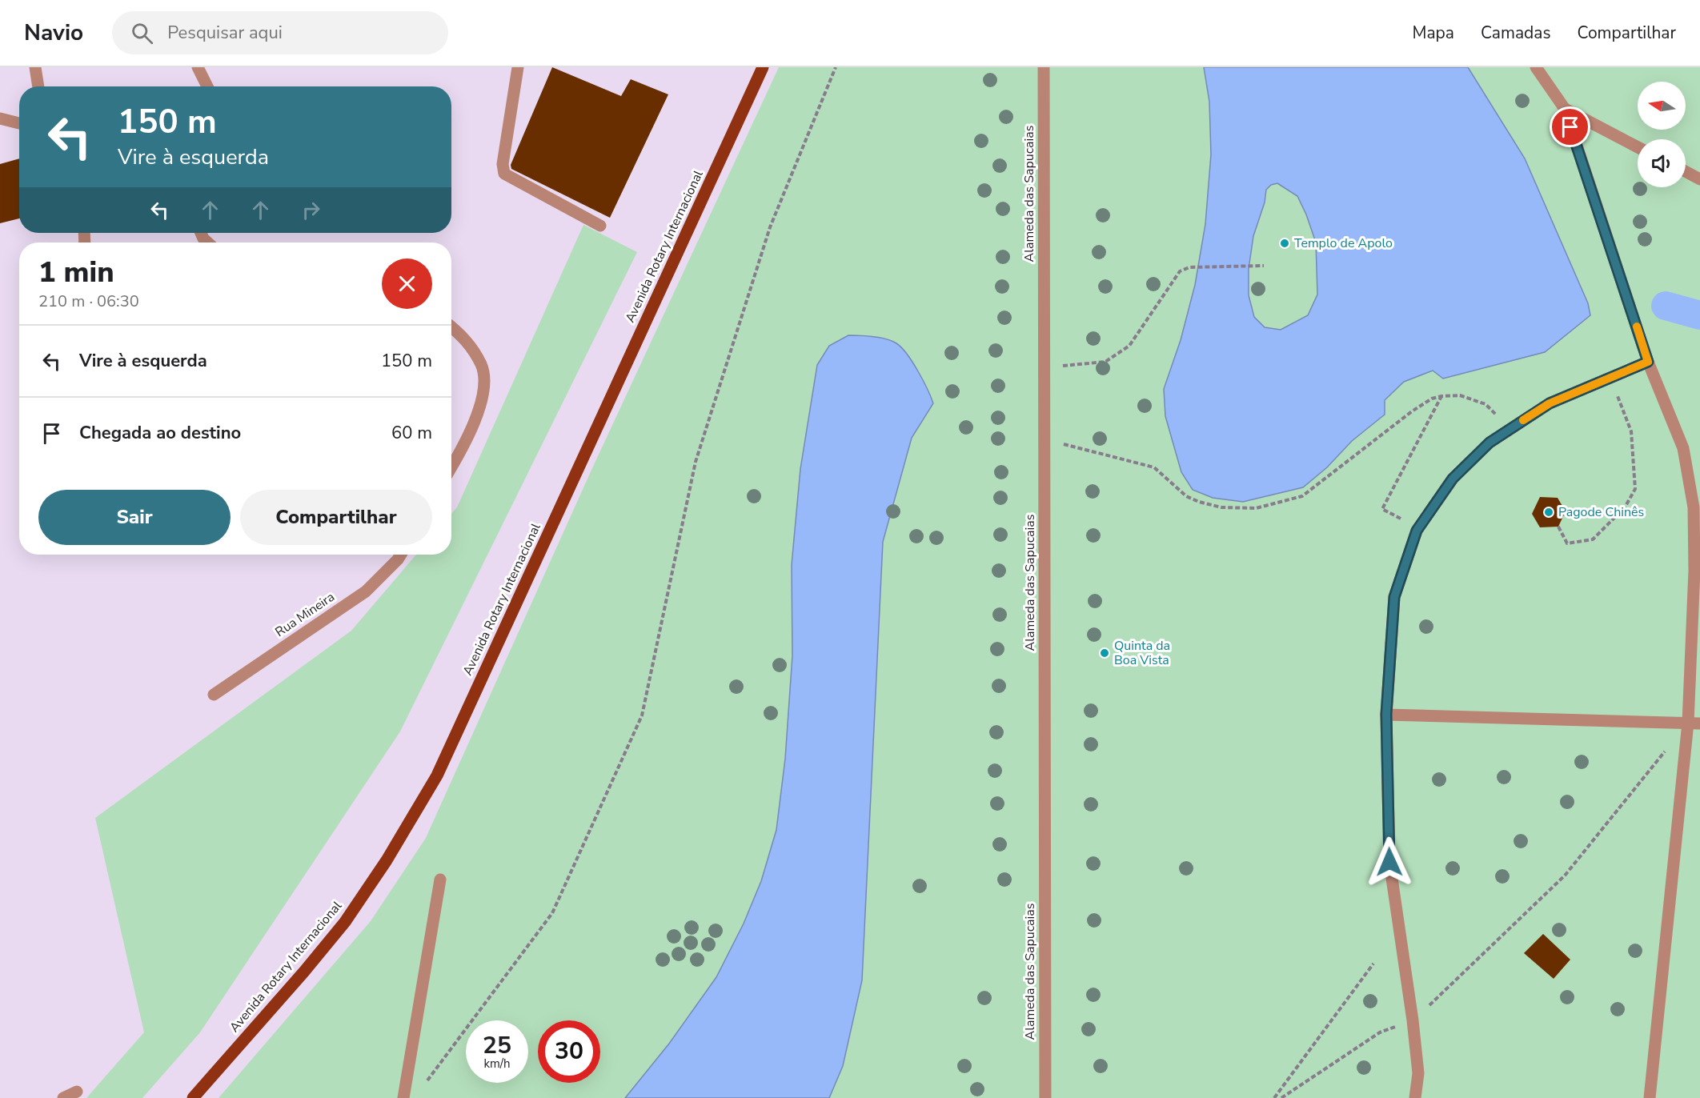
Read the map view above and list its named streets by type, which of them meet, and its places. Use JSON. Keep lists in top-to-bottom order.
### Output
{
  "streets": {
    "main road": ["Avenida Rotary Internacional"],
    "street": ["Alameda das Sapucaias", "Rua Mineira"]
  },
  "places": ["Templo de Apolo", "Pagode Chinês", "Quinta da Boa Vista"],
  "north": "left",
  "page": {
    "header": "Navio",
    "search": "Pesquisar aqui",
    "nav": ["Mapa", "Camadas", "Compartilhar"],
    "turn": ["150 m", "Vire à esquerda"],
    "heading": ["1 min", "210 m · 06:30"],
    "list": [
      {
        "name": "Vire à esquerda",
        "value": "150 m"
      },
      {
        "name": "Chegada ao destino",
        "value": "60 m"
      }
    ],
    "buttons": ["Sair", "Compartilhar"],
    "speed": "25 km/h",
    "limit": "30"
  }
}
